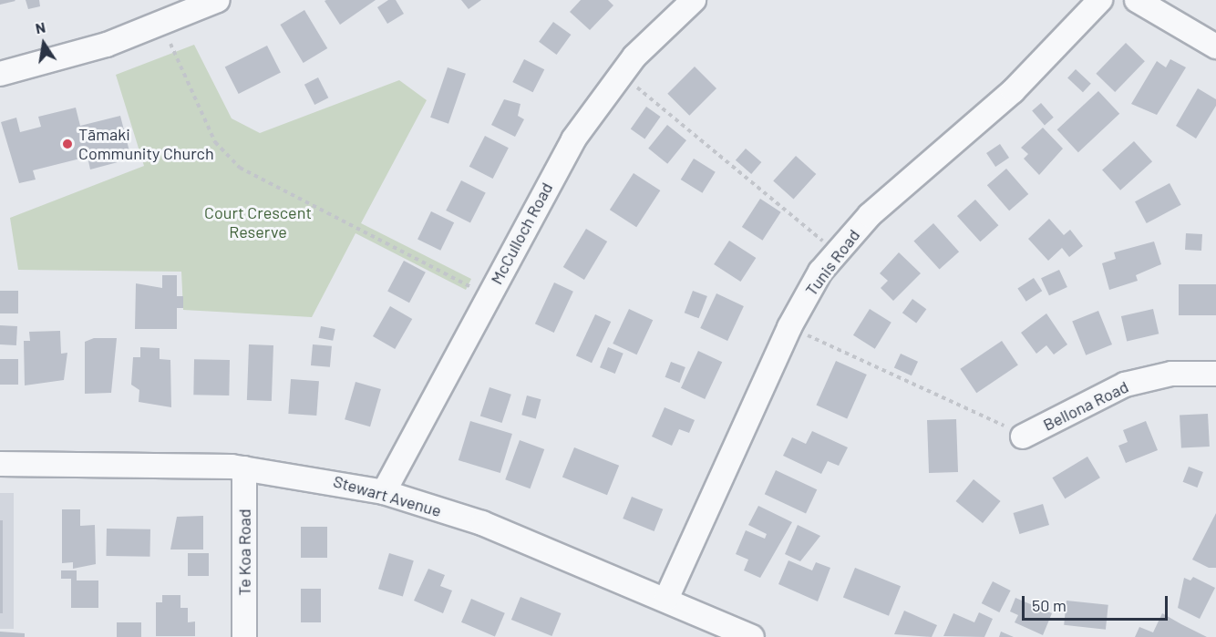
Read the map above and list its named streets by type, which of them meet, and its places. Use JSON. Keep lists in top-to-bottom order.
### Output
{
  "streets": {
    "street": [
      "McCulloch Road",
      "Tunis Road",
      "Bellona Road",
      "Stewart Avenue",
      "Te Koa Road"
    ]
  },
  "crossings": [
    ["McCulloch Road", "Stewart Avenue"],
    ["Tunis Road", "Stewart Avenue"],
    ["Stewart Avenue", "Te Koa Road"]
  ],
  "parks": ["Court Crescent Reserve"],
  "places": ["Tāmaki Community Church"],
  "scale_bar": "50 m",
  "north": "top"
}
